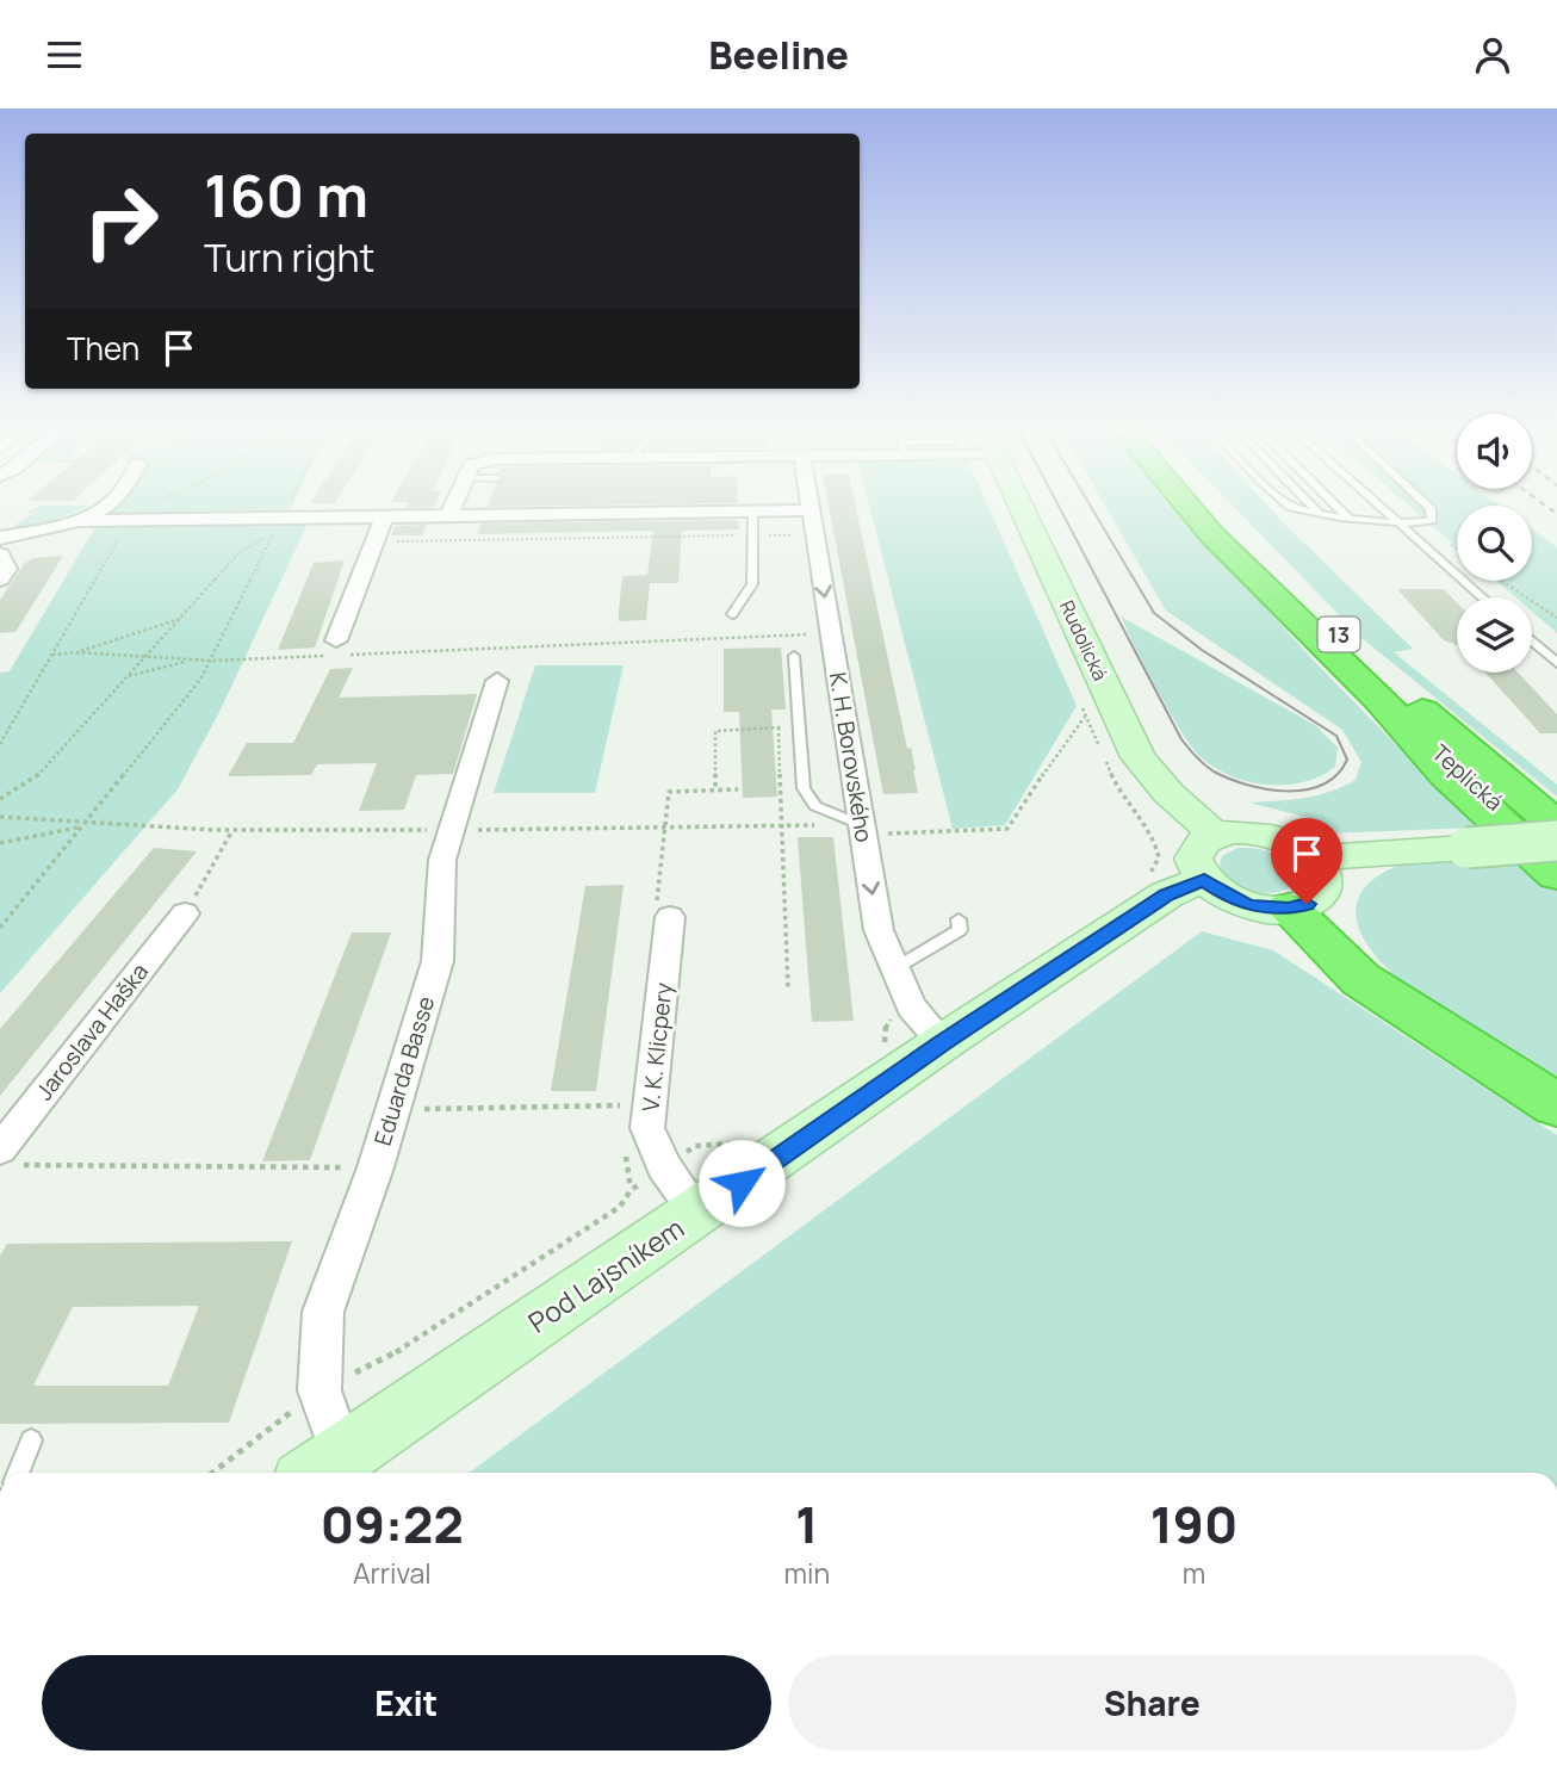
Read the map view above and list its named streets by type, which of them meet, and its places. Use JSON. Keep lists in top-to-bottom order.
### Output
{
  "streets": {
    "highway": ["13", "Teplická"],
    "street": [
      "Rudolická",
      "K. H. Borovského",
      "Jaroslava Haška",
      "V. K. Klicpery",
      "Eduarda Basse",
      "Pod Lajsníkem"
    ]
  },
  "crossings": [
    ["13", "Teplická"],
    ["K. H. Borovského", "Pod Lajsníkem"],
    ["V. K. Klicpery", "Pod Lajsníkem"],
    ["Eduarda Basse", "Pod Lajsníkem"]
  ],
  "one_way": ["K. H. Borovského"],
  "page": {
    "header": "Beeline",
    "turn": ["160 m", "Turn right"],
    "then": "Then",
    "eta": [
      "09:22",
      "Arrival",
      "1",
      "min",
      "190",
      "m"
    ],
    "buttons": ["Exit", "Share"]
  }
}
